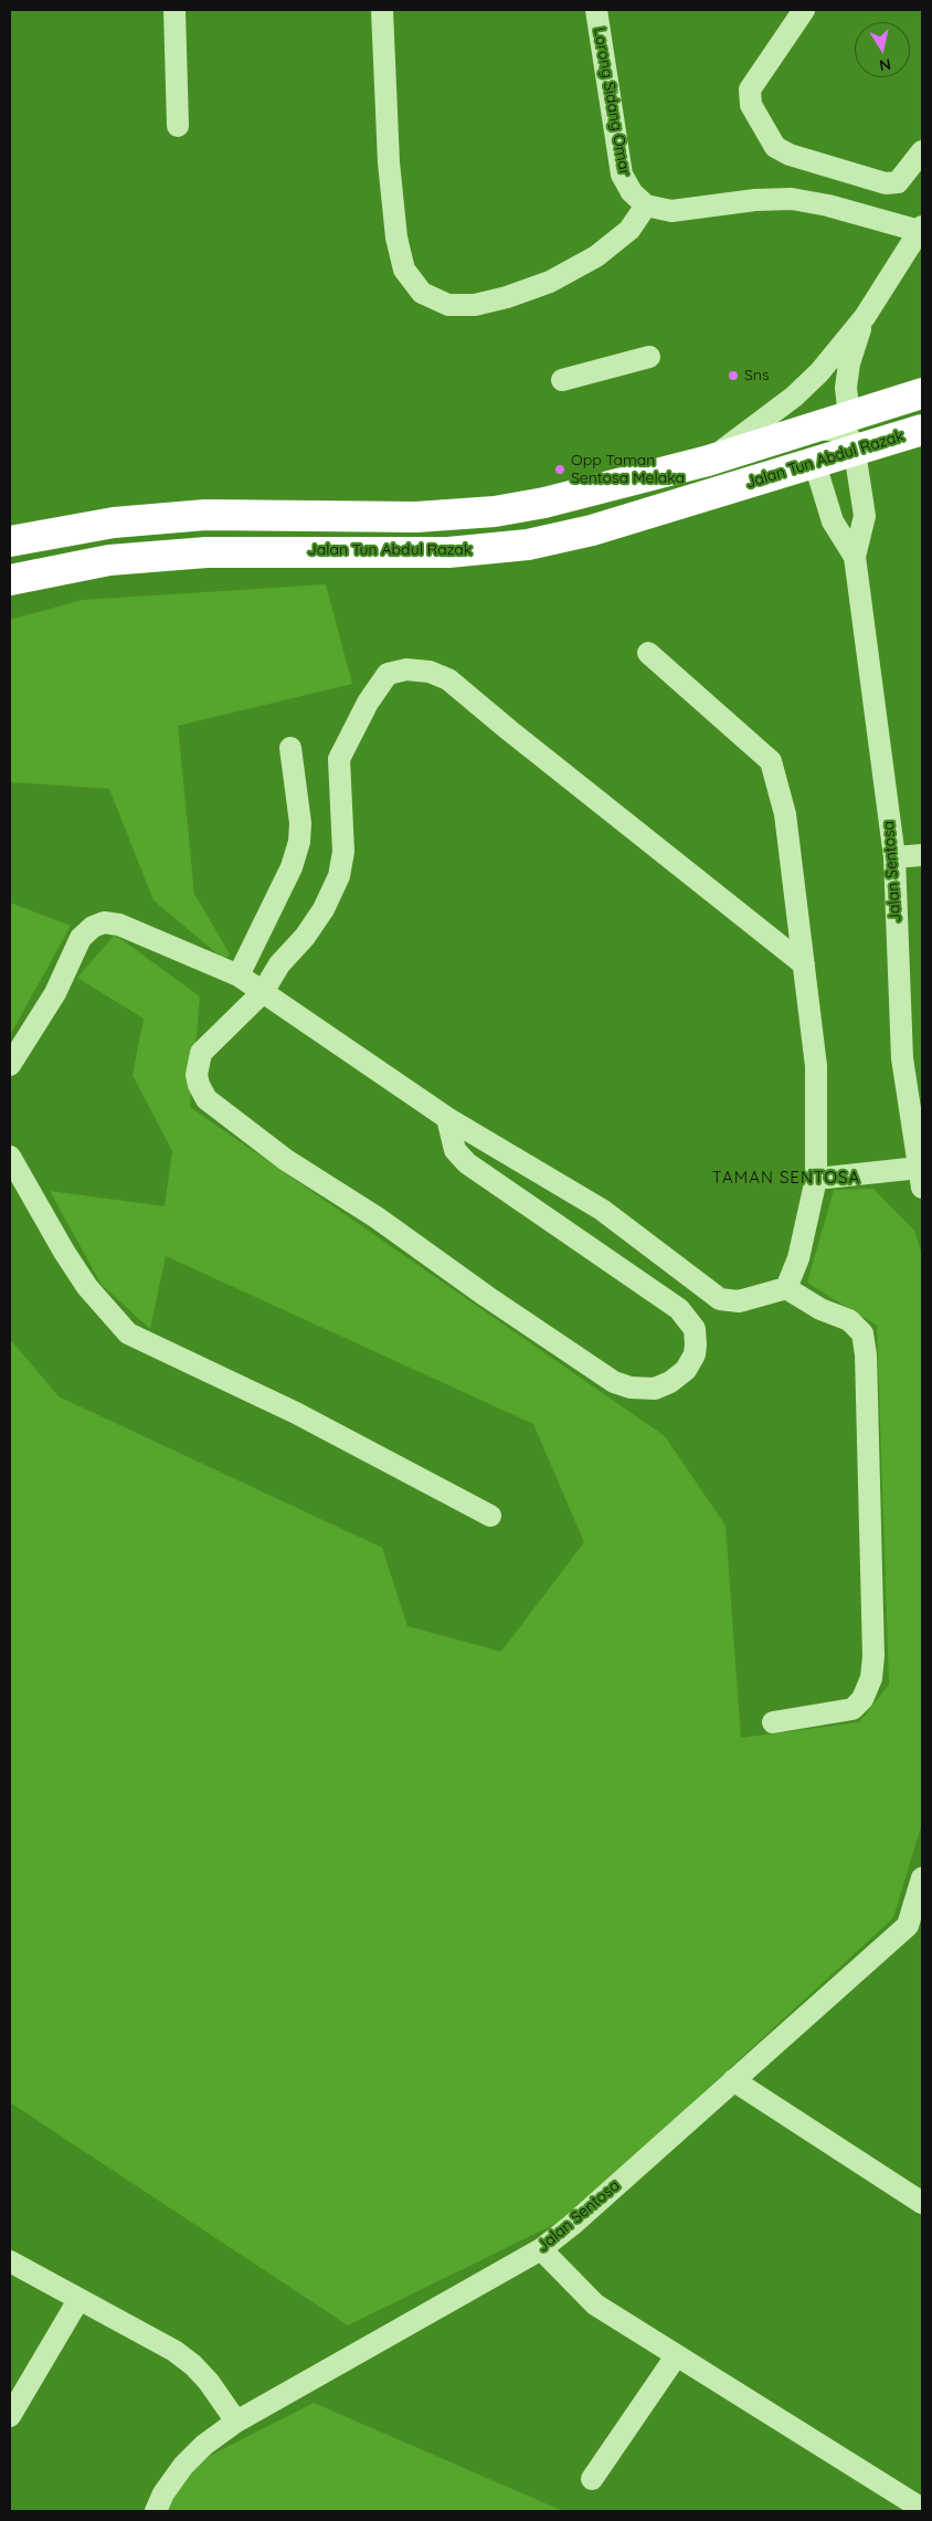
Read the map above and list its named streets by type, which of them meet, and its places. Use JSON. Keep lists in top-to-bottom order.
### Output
{
  "streets": {
    "highway": ["Jalan Tun Abdul Razak"],
    "street": ["Lorong Sidang Omar", "Jalan Sentosa"]
  },
  "crossings": [
    ["Jalan Tun Abdul Razak", "Jalan Sentosa"]
  ],
  "districts": ["TAMAN SENTOSA"],
  "places": ["Sns", "Opp Taman Sentosa Melaka"],
  "north": "bottom"
}
